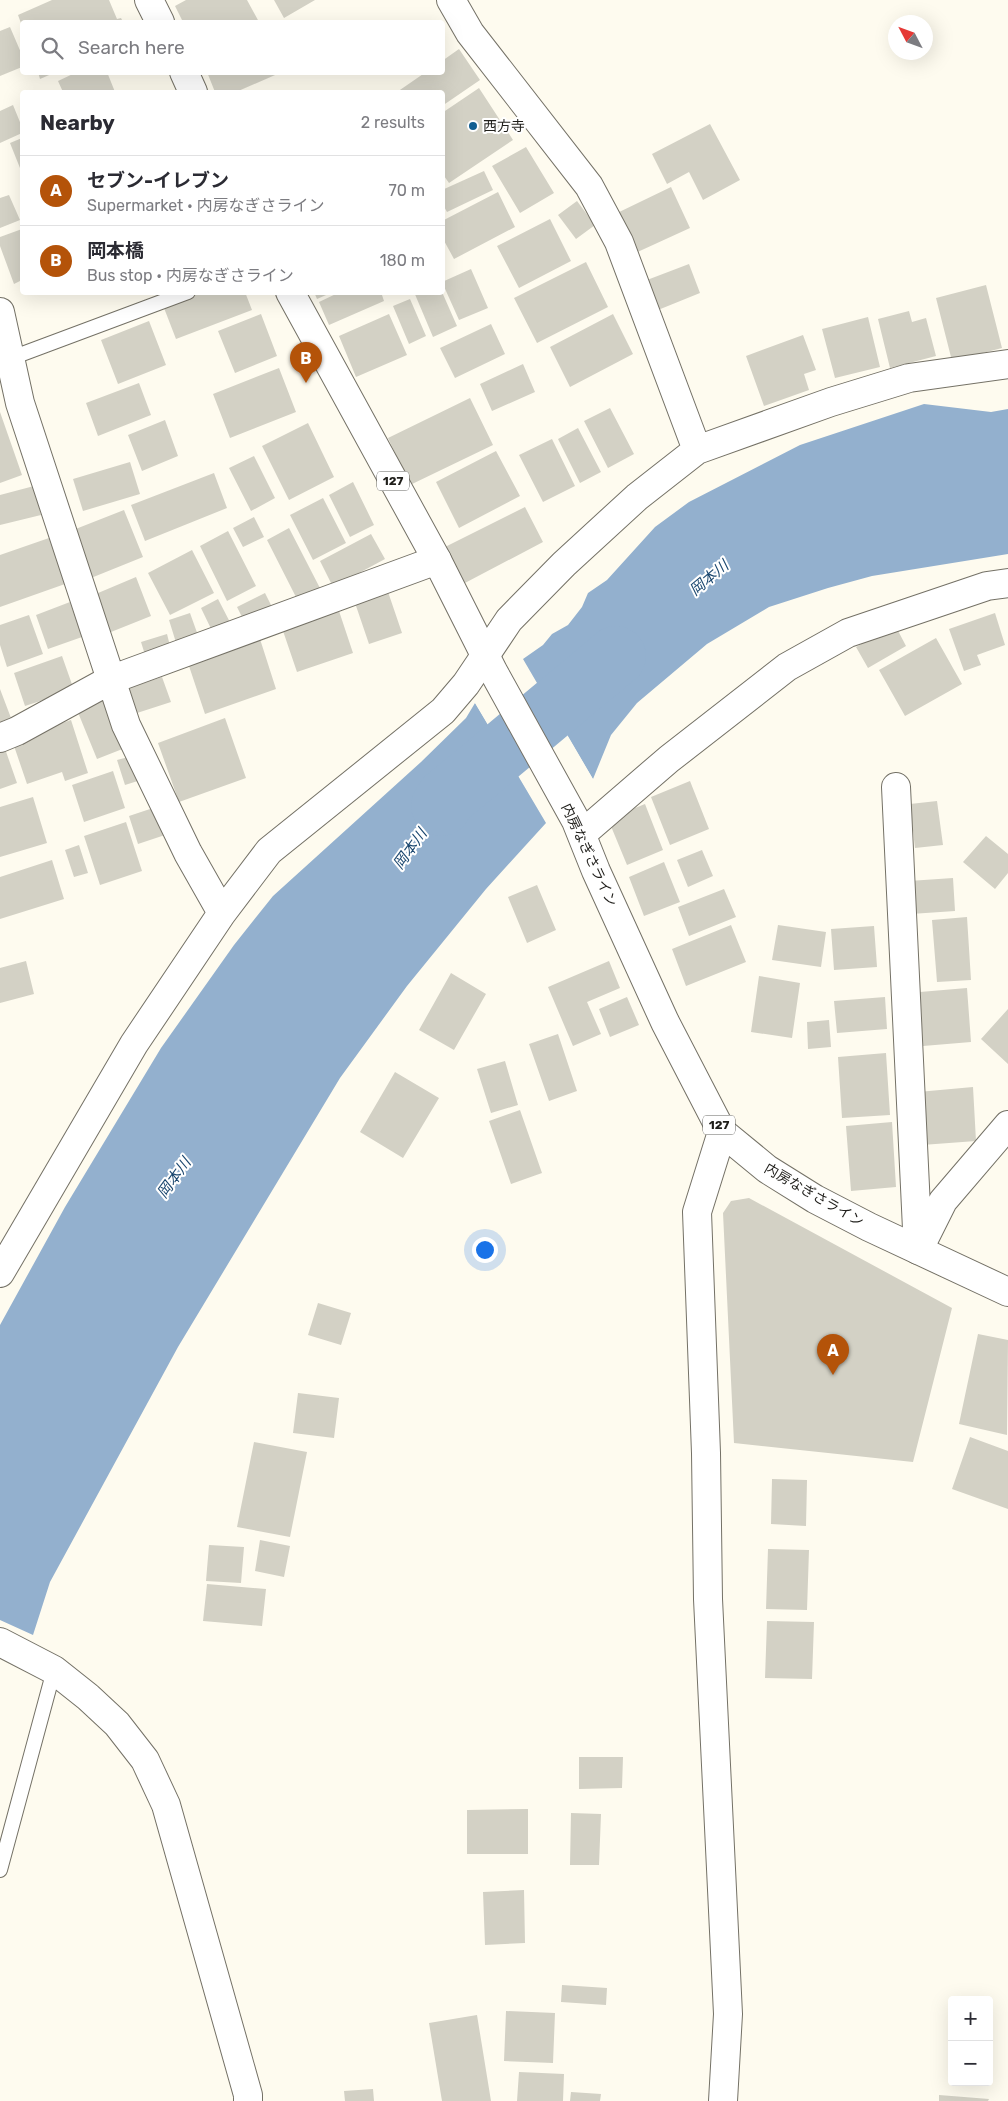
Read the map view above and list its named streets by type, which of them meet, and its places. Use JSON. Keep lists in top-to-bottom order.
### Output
{
  "streets": {
    "main road": ["127", "内房なぎさライン"]
  },
  "water": ["岡本川"],
  "places": ["西方寺"],
  "north": "top left",
  "page": {
    "search": "Search here",
    "heading": ["Nearby", "2 results"],
    "list": [
      {
        "mark": "A",
        "name": "セブン-イレブン",
        "note": "Supermarket · 内房なぎさライン",
        "value": "70 m"
      },
      {
        "mark": "B",
        "name": "岡本橋",
        "note": "Bus stop · 内房なぎさライン",
        "value": "180 m"
      }
    ],
    "pins": ["B", "A"],
    "map_buttons": ["+", "−"]
  }
}
